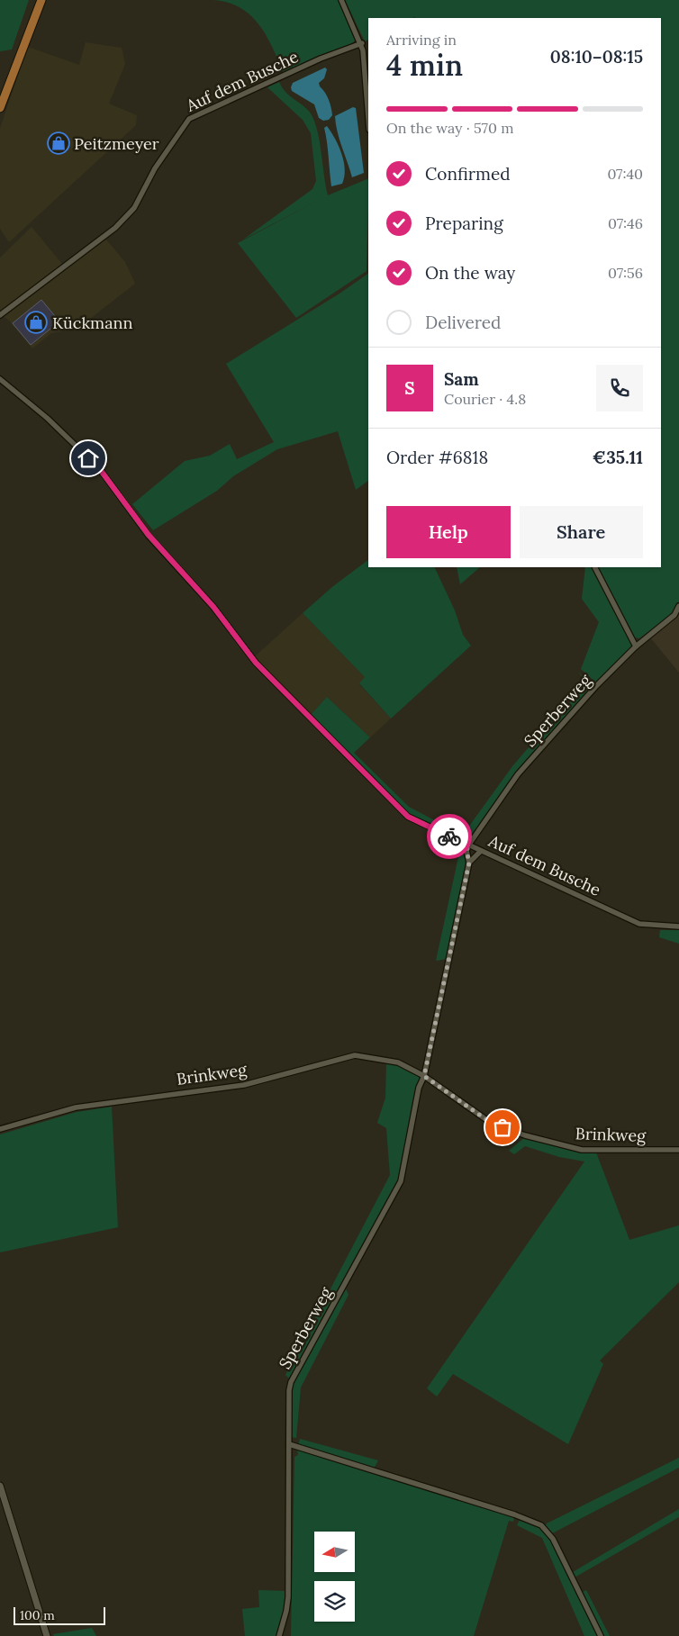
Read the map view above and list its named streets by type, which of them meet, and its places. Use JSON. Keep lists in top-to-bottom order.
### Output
{
  "streets": {
    "street": ["Auf dem Busche", "Sperberweg", "Brinkweg"]
  },
  "crossings": [
    ["Auf dem Busche", "Sperberweg"],
    ["Sperberweg", "Brinkweg"]
  ],
  "places": {
    "shop": ["Peitzmeyer", "Kückmann"]
  },
  "scale_bar": "100 m",
  "north": "left",
  "page": {
    "heading": ["4 min", "Arriving in", "08:10–08:15"],
    "panel": [
      "Sam",
      "Courier · 4.8",
      "Order #6818",
      "€35.11"
    ],
    "bar": "On the way · 570 m",
    "list": [
      ["Confirmed", "07:40"],
      ["Preparing", "07:46"],
      ["On the way", "07:56"],
      "Delivered"
    ],
    "round": "S",
    "buttons": ["Help", "Share"],
    "scale": "100 m"
  }
}
